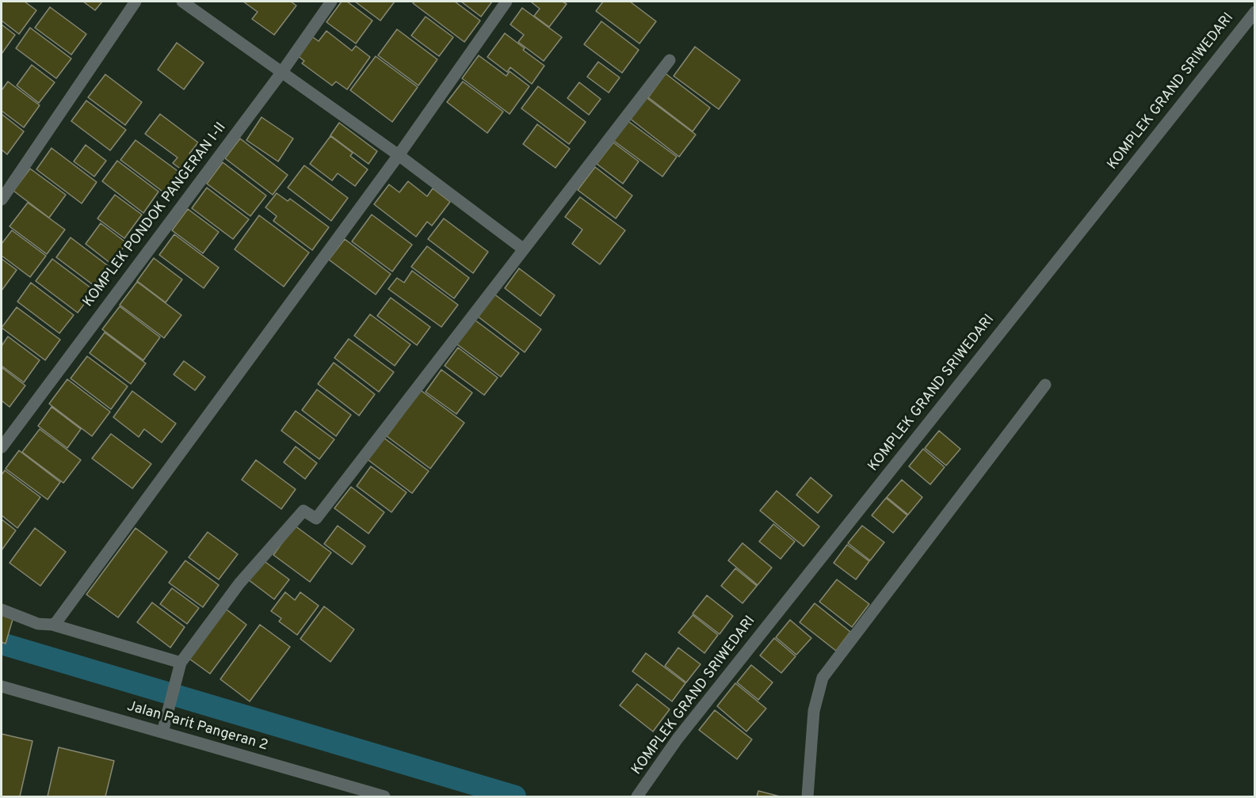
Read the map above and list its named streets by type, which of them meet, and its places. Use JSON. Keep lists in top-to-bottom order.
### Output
{
  "streets": {
    "street": ["KOMPLEK GRAND SRIWEDARI", "KOMPLEK PONDOK PANGERAN I-II", "Jalan Parit Pangeran 2"]
  }
}
